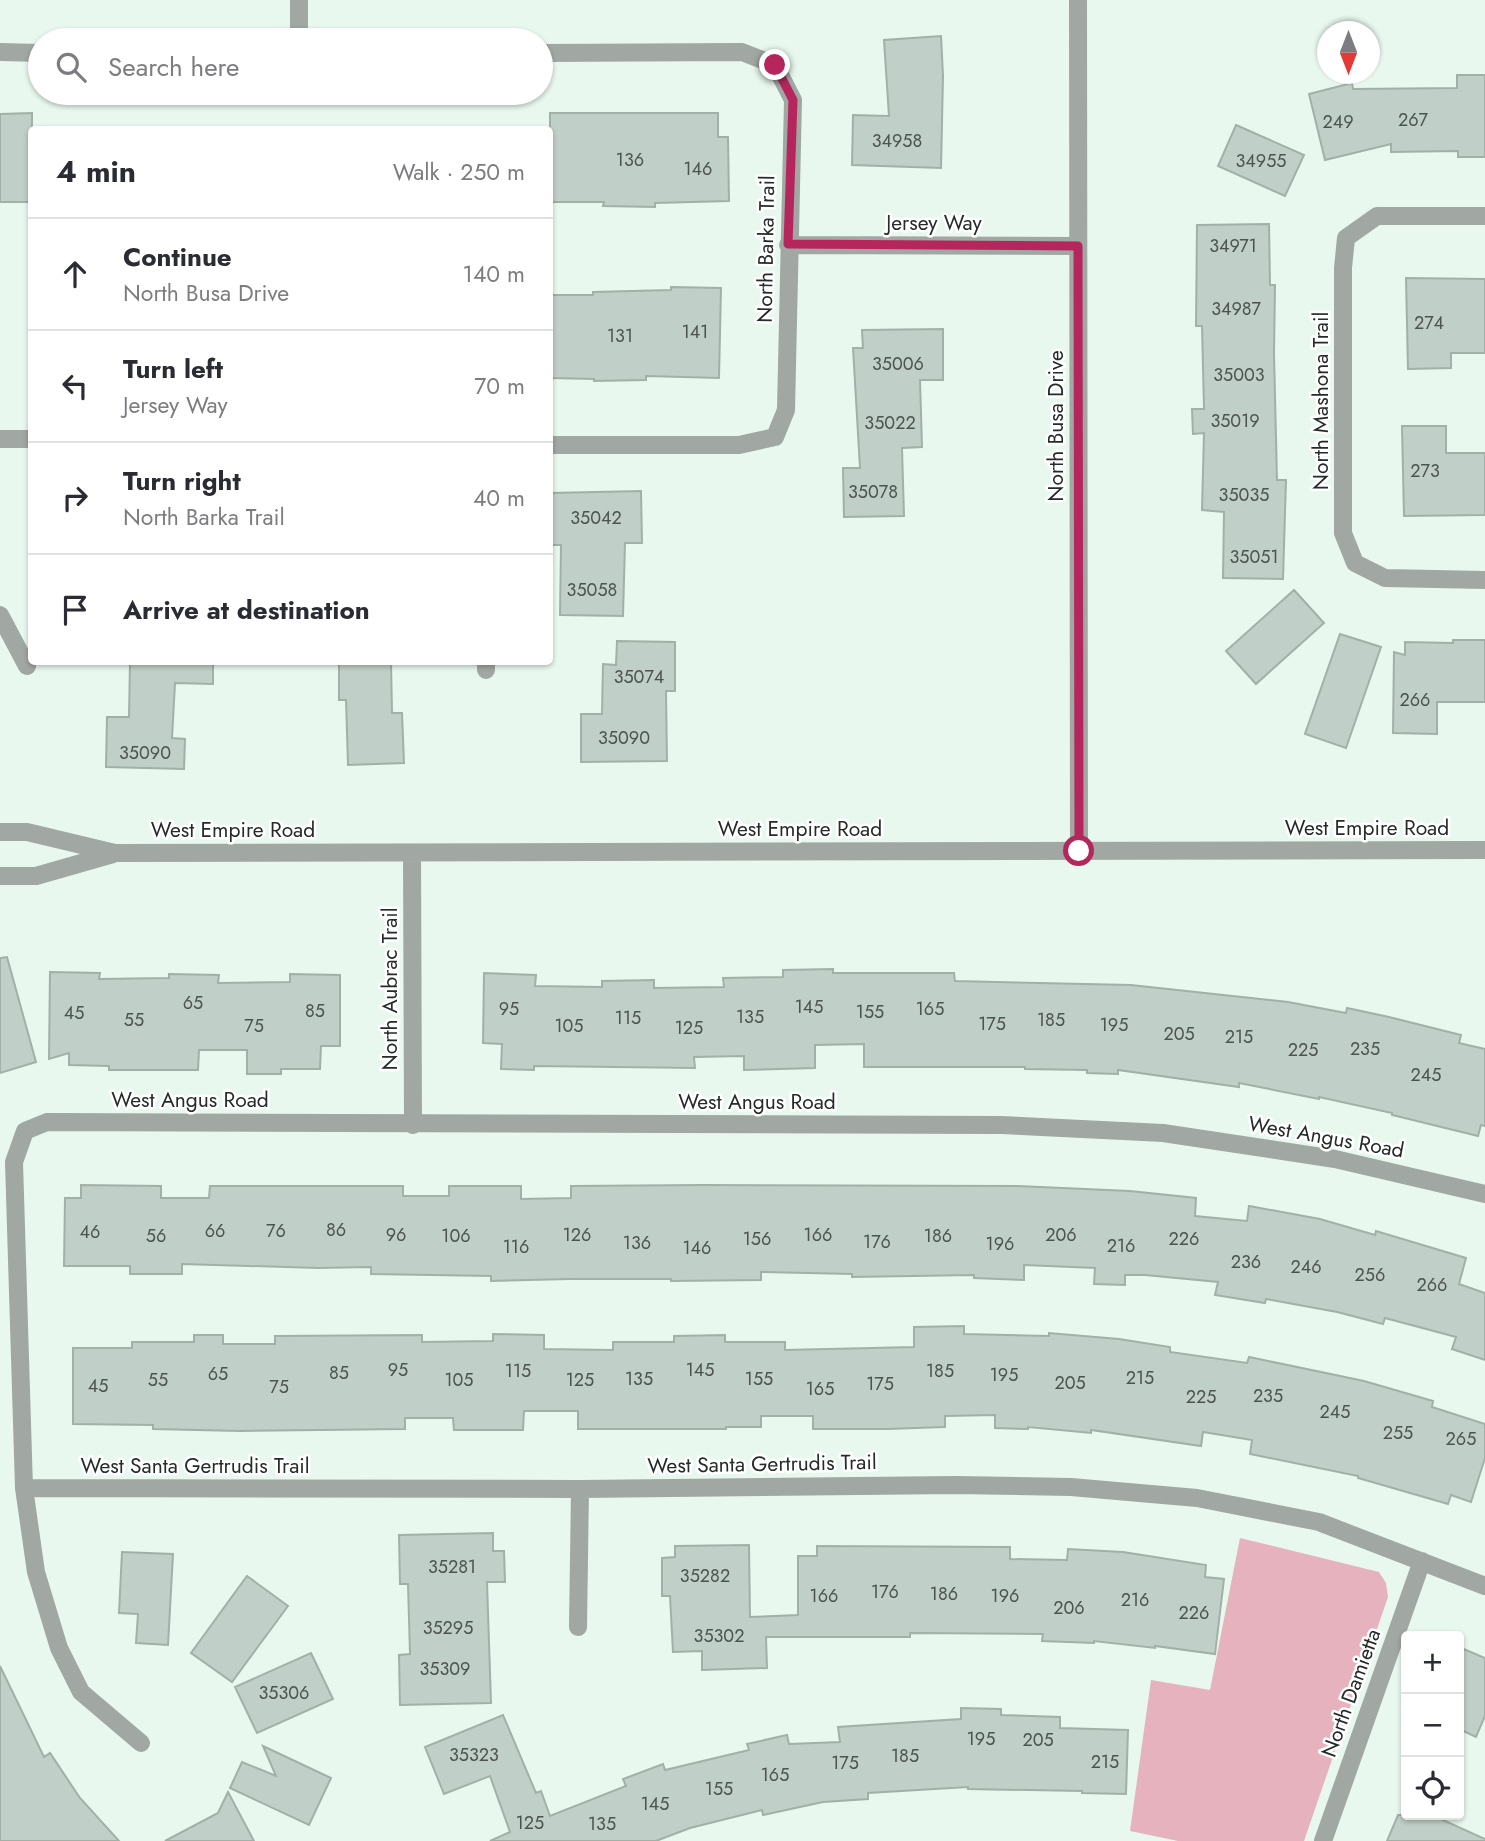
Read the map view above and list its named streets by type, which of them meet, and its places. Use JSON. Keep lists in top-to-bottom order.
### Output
{
  "streets": {
    "street": [
      "Jersey Way",
      "North Barka Trail",
      "North Mashona Trail",
      "North Busa Drive",
      "West Empire Road",
      "North Aubrac Trail",
      "West Angus Road",
      "West Santa Gertrudis Trail",
      "North Damietta"
    ]
  },
  "crossings": [
    ["Jersey Way", "North Barka Trail"],
    ["Jersey Way", "North Busa Drive"],
    ["North Busa Drive", "West Empire Road"],
    ["West Empire Road", "North Aubrac Trail"],
    ["North Aubrac Trail", "West Angus Road"],
    ["West Angus Road", "West Santa Gertrudis Trail"],
    ["West Santa Gertrudis Trail", "North Damietta"]
  ],
  "house_numbers": [
    "267",
    "249",
    "34958",
    "136",
    "34955",
    "146",
    "34971",
    "34987",
    "274",
    "141",
    "131",
    "35006",
    "35003",
    "35019",
    "35022",
    "273",
    "35078",
    "35035",
    "35042",
    "35051",
    "35058",
    "35074",
    "266",
    "35090",
    "35090",
    "65",
    "145",
    "95",
    "165",
    "85",
    "155",
    "45",
    "135",
    "115",
    "55",
    "185",
    "175",
    "195",
    "75",
    "105",
    "125",
    "205",
    "215",
    "235",
    "225",
    "245",
    "86",
    "66",
    "76",
    "46",
    "96",
    "126",
    "166",
    "206",
    "56",
    "106",
    "186",
    "156",
    "226",
    "176",
    "136",
    "196",
    "216",
    "116",
    "146",
    "236",
    "246",
    "256",
    "266",
    "95",
    "145",
    "115",
    "185",
    "85",
    "65",
    "195",
    "215",
    "135",
    "155",
    "55",
    "105",
    "125",
    "205",
    "175",
    "45",
    "75",
    "165",
    "235",
    "225",
    "245",
    "255",
    "265",
    "35281",
    "35282",
    "176",
    "186",
    "166",
    "196",
    "216",
    "206",
    "226",
    "35295",
    "35302",
    "35309",
    "35306",
    "195",
    "205",
    "35323",
    "185",
    "215",
    "175",
    "165",
    "155",
    "145",
    "125",
    "135"
  ],
  "north": "bottom",
  "page": {
    "search": "Search here",
    "heading": ["4 min", "Walk · 250 m"],
    "list": [
      ["Continue", "North Busa Drive", "140 m"],
      ["Turn left", "Jersey Way", "70 m"],
      ["Turn right", "North Barka Trail", "40 m"],
      "Arrive at destination"
    ],
    "map_buttons": ["+", "−"]
  }
}
